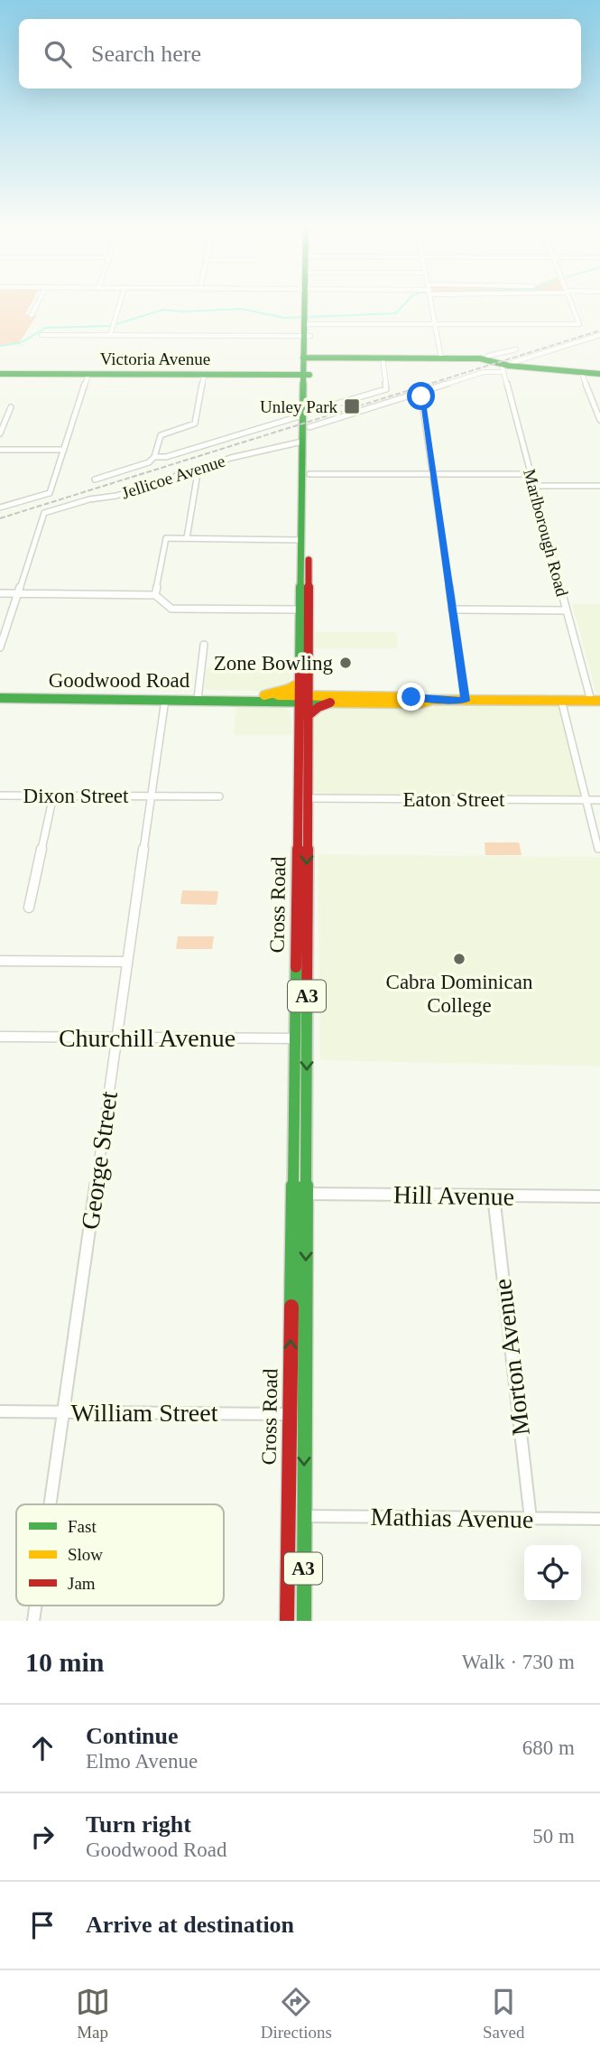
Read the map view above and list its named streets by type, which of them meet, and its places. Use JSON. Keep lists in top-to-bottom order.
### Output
{
  "streets": {
    "main road": [
      "Victoria Avenue",
      "Goodwood Road",
      "Cross Road",
      "A3"
    ],
    "street": [
      "Jellicoe Avenue",
      "Marlborough Road",
      "Dixon Street",
      "Eaton Street",
      "Churchill Avenue",
      "George Street",
      "Hill Avenue",
      "Morton Avenue",
      "William Street",
      "Mathias Avenue"
    ]
  },
  "crossings": [
    ["Victoria Avenue", "Cross Road"],
    ["Jellicoe Avenue", "Cross Road"],
    ["Marlborough Road", "Goodwood Road"],
    ["Goodwood Road", "Cross Road"],
    ["Goodwood Road", "George Street"],
    ["Dixon Street", "George Street"],
    ["Eaton Street", "Cross Road"],
    ["Cross Road", "Churchill Avenue"],
    ["Cross Road", "Hill Avenue"],
    ["Cross Road", "William Street"],
    ["Cross Road", "Mathias Avenue"],
    ["Churchill Avenue", "George Street"],
    ["George Street", "William Street"],
    ["Hill Avenue", "Morton Avenue"],
    ["Morton Avenue", "Mathias Avenue"]
  ],
  "places": {
    "transit": ["Unley Park"],
    "other": ["Zone Bowling", "Cabra Dominican College"]
  },
  "legend": ["Fast", "Slow", "Jam"],
  "page": {
    "search": "Search here",
    "heading": ["10 min", "Walk · 730 m"],
    "list": [
      ["Continue", "Elmo Avenue", "680 m"],
      ["Turn right", "Goodwood Road", "50 m"],
      "Arrive at destination"
    ],
    "nav": ["Map", "Directions", "Saved"]
  }
}
